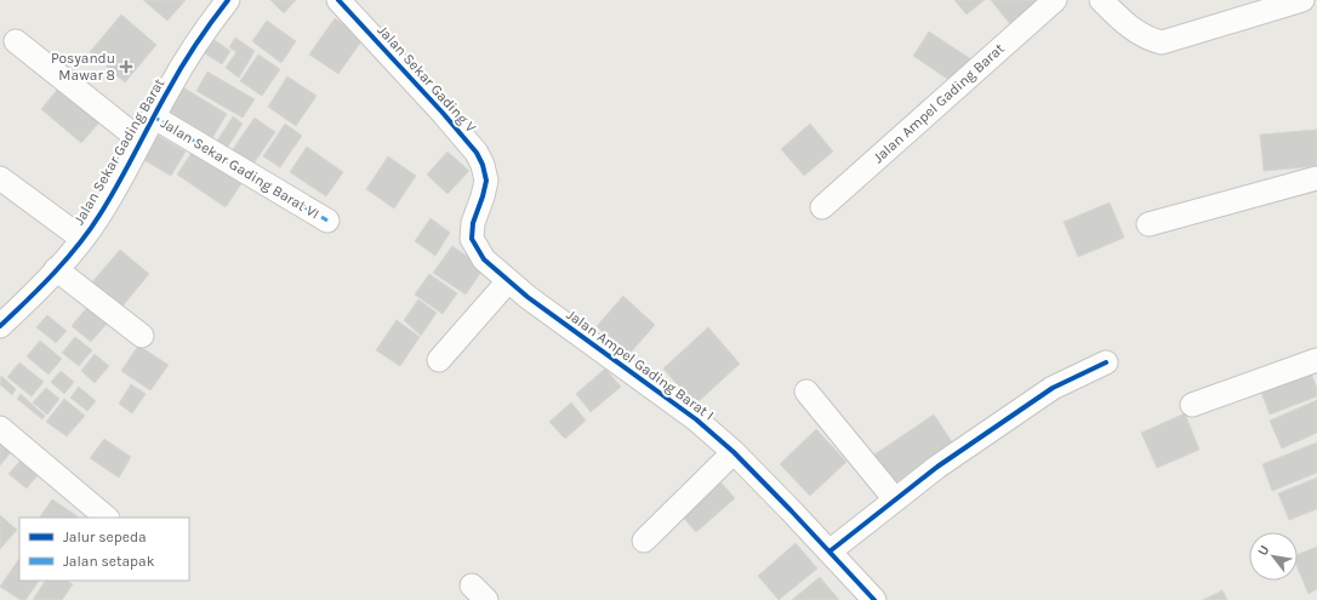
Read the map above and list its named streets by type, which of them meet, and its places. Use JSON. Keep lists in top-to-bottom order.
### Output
{
  "streets": {
    "street": [
      "Jalan Sekar Gading V",
      "Jalan Ampel Gading Barat",
      "Jalan Sekar Gading Barat",
      "Jalan Sekar Gading Barat VI",
      "Jalan Ampel Gading Barat I"
    ]
  },
  "crossings": [
    ["Jalan Sekar Gading V", "Jalan Ampel Gading Barat I"],
    ["Jalan Sekar Gading Barat", "Jalan Sekar Gading Barat VI"]
  ],
  "places": {
    "health": ["Posyandu Mawar 8"]
  },
  "legend": ["Jalur sepeda", "Jalan setapak"],
  "north": "top left"
}
